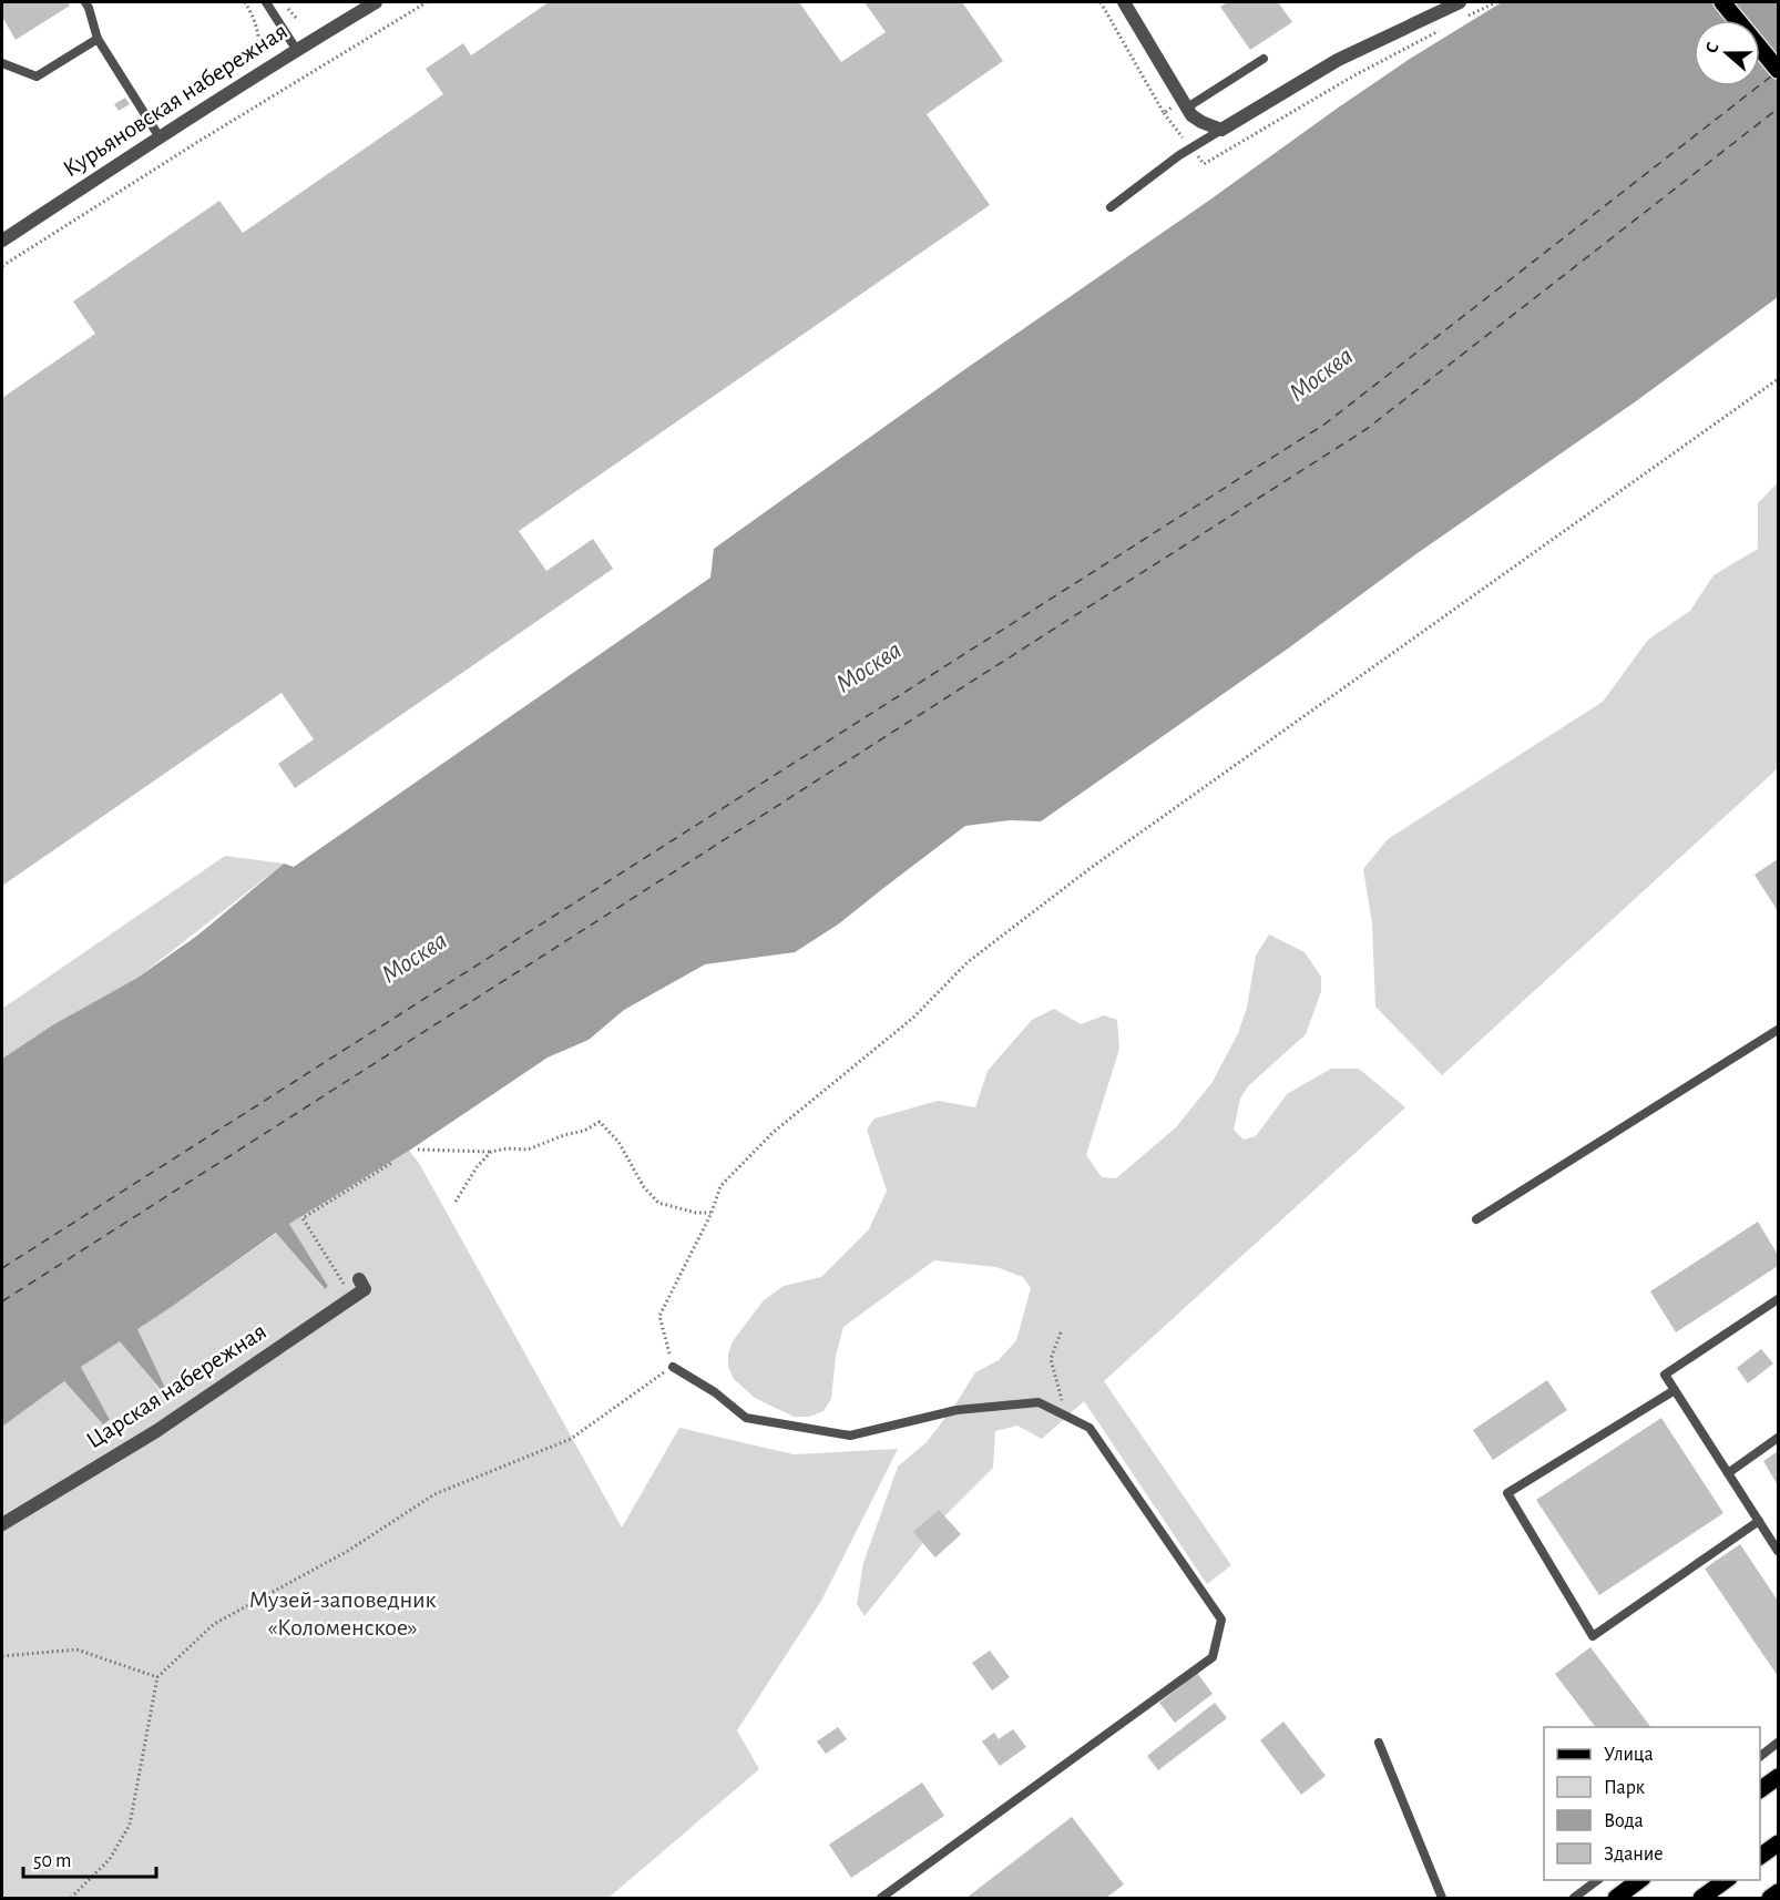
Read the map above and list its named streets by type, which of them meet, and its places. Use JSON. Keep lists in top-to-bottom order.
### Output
{
  "streets": {
    "street": ["Курьяновская набережная", "Царская набережная"]
  },
  "water": ["Москва"],
  "parks": ["Музей-заповедник «Коломенское»"],
  "legend": [
    "Улица",
    "Парк",
    "Вода",
    "Здание"
  ],
  "scale_bar": "50 m",
  "north": "left"
}
